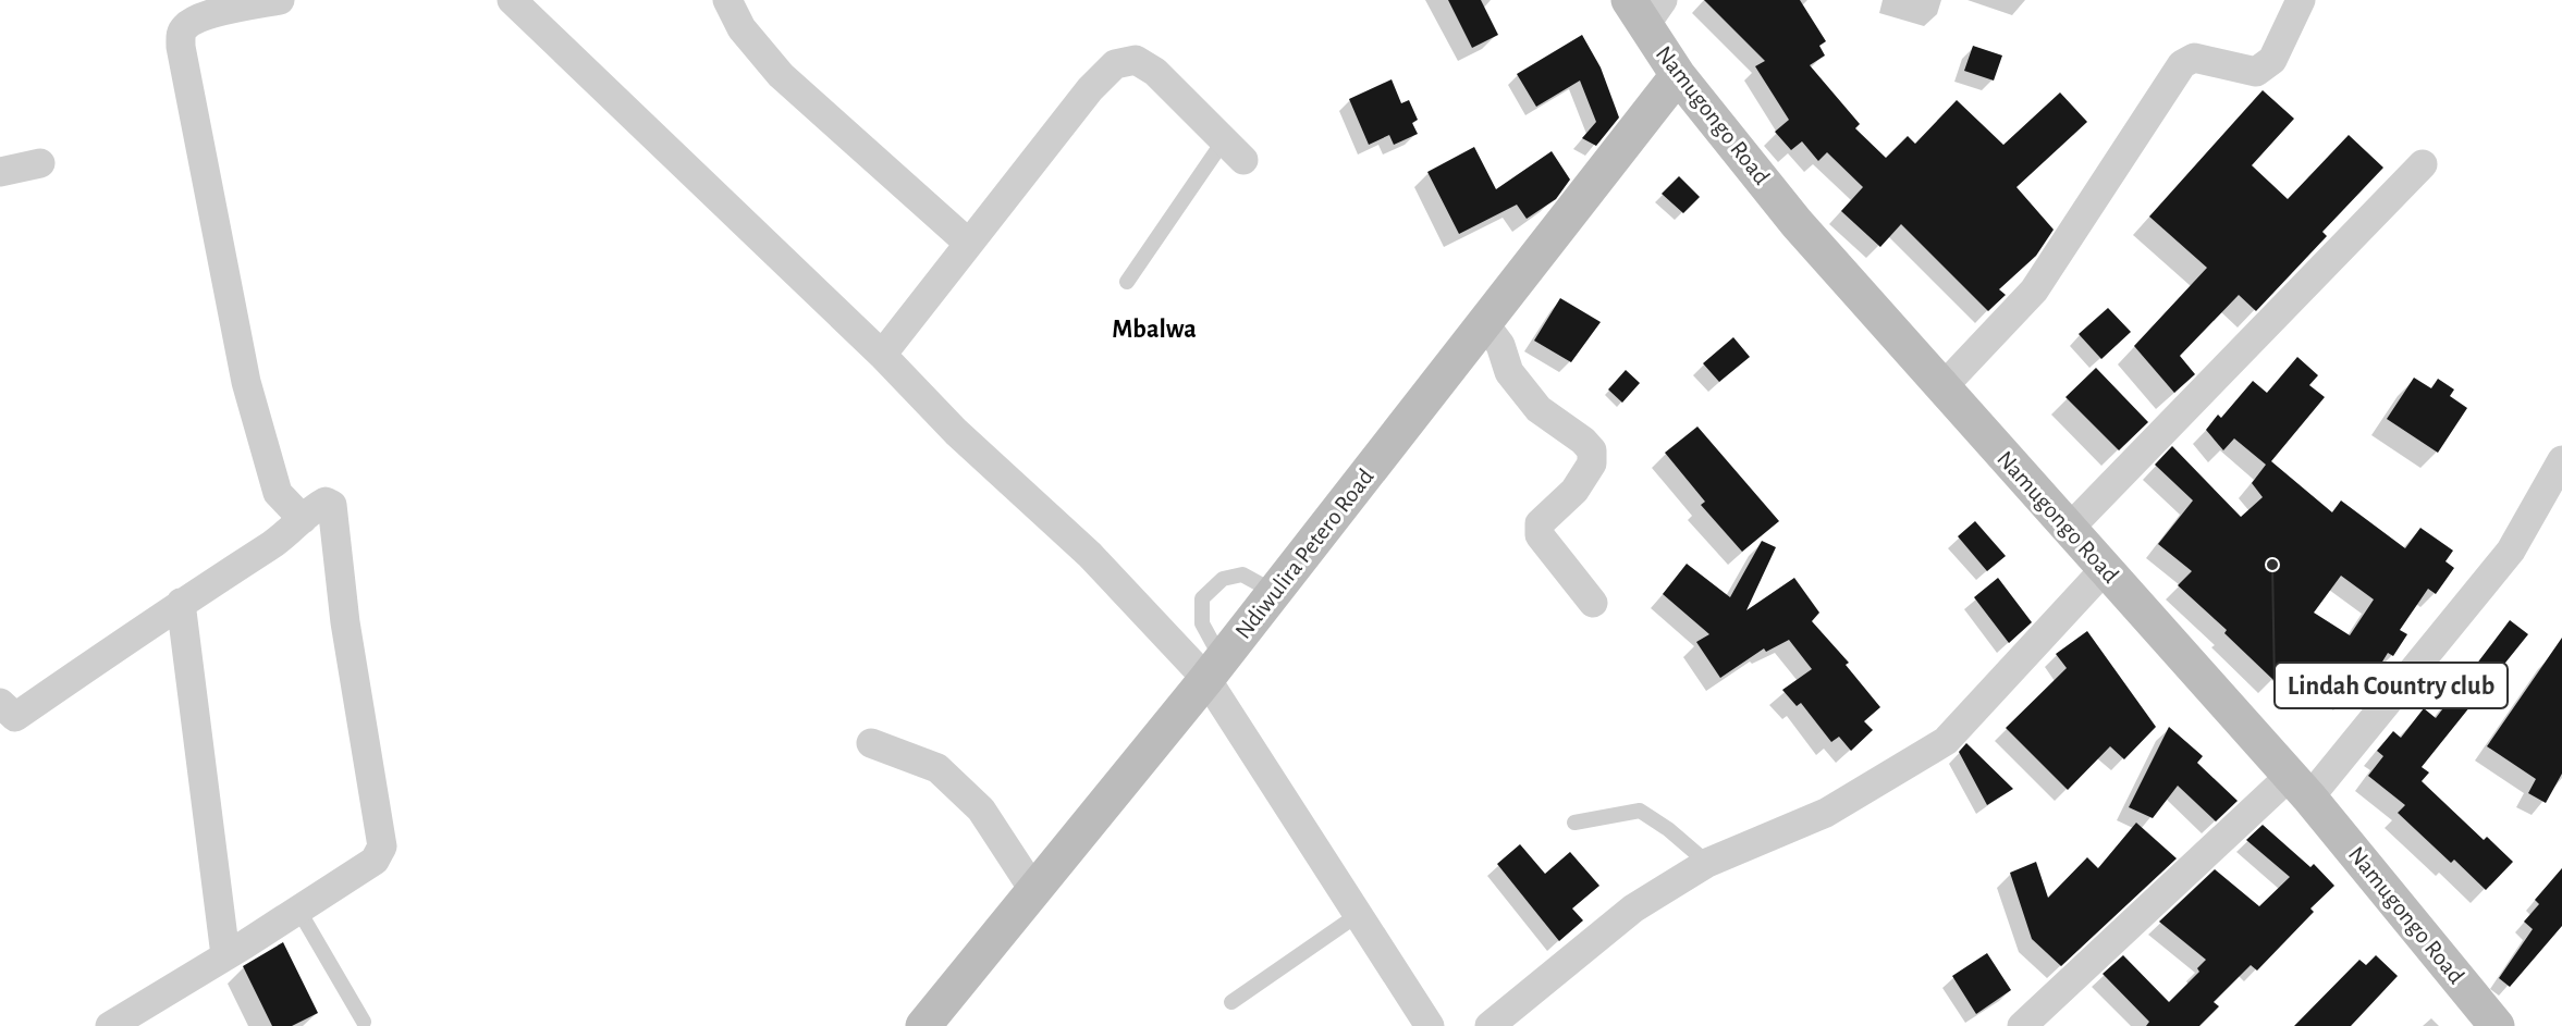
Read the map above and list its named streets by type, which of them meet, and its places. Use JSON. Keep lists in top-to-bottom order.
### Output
{
  "streets": {
    "main road": ["Namugongo Road", "Ndiwulira Petero Road"]
  },
  "crossings": [
    ["Namugongo Road", "Ndiwulira Petero Road"]
  ],
  "districts": ["Mbalwa"],
  "places": ["Lindah Country club"]
}
